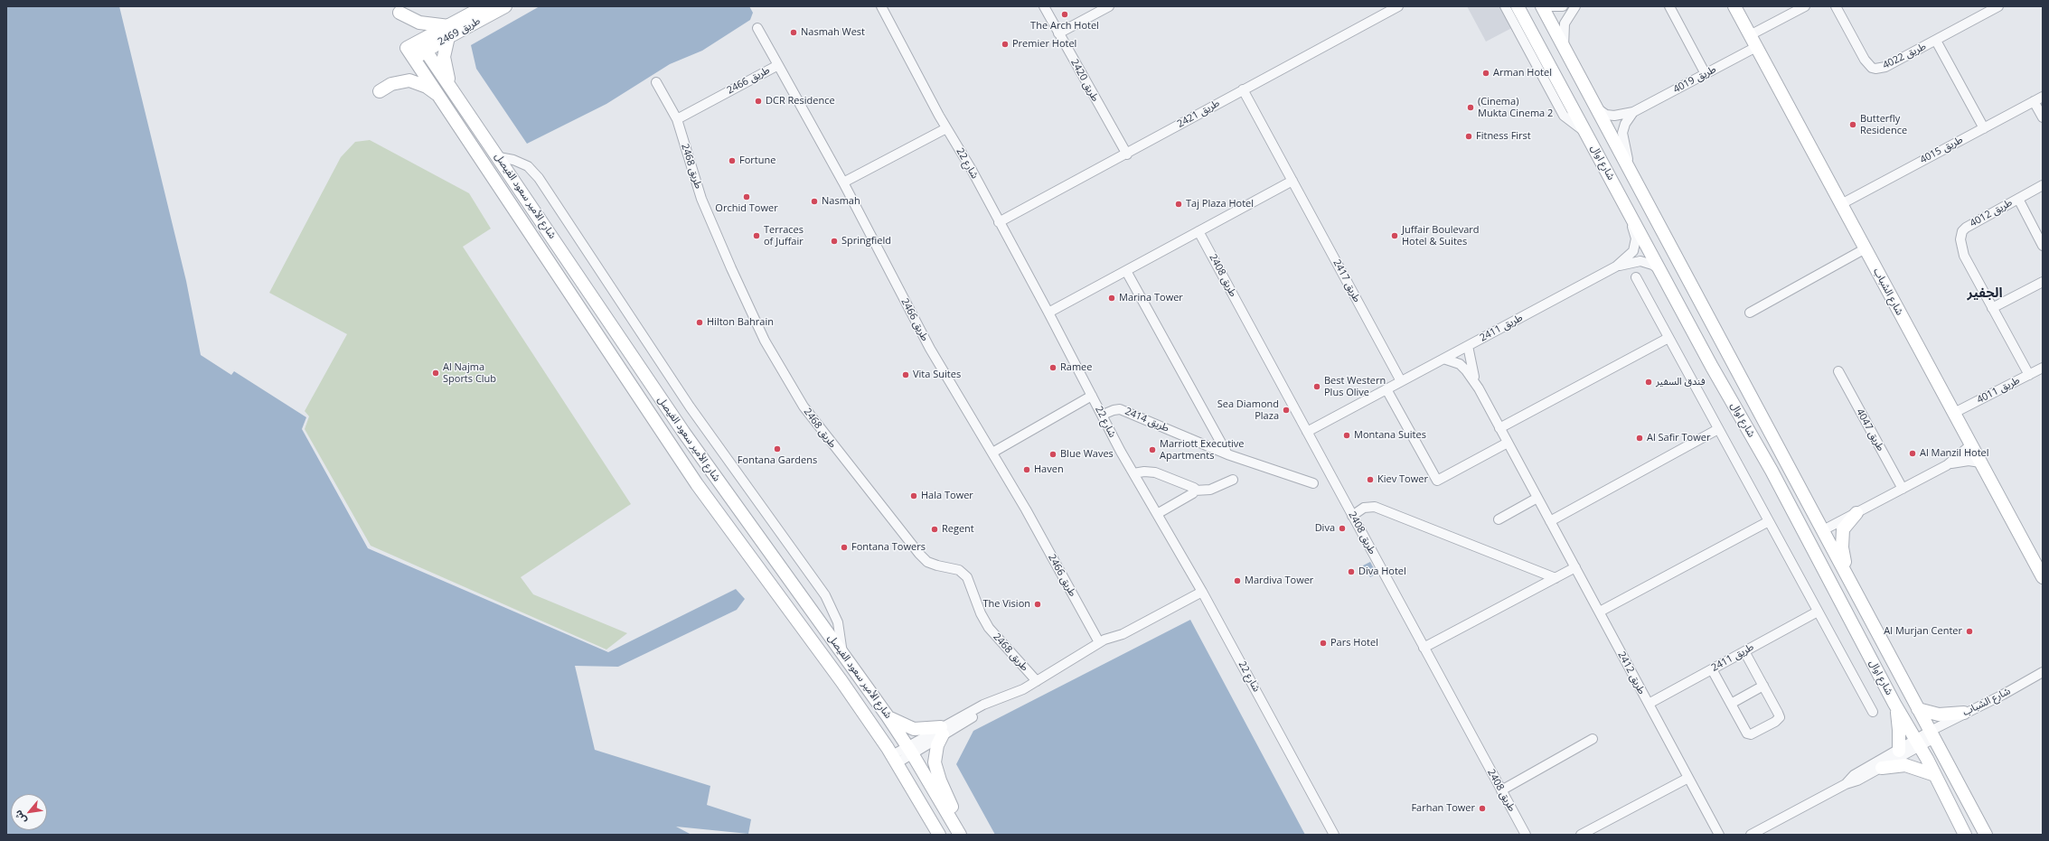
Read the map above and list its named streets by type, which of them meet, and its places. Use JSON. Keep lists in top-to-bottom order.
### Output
{
  "streets": {
    "street": [
      "طريق 2469",
      "طريق 4022",
      "طريق 4019",
      "طريق 2466",
      "طريق 2420",
      "طريق 2421",
      "طريق 4015",
      "شارع اوال",
      "شارع 22",
      "طريق 2468",
      "شارع الأمير سعود الفيصل",
      "طريق 4012",
      "طريق 2408",
      "طريق 2417",
      "شارع الشباب",
      "طريق 2411",
      "طريق 4011",
      "طريق 2414",
      "طريق 4047",
      "طريق 2412"
    ]
  },
  "crossings": [
    ["طريق 2469", "شارع الأمير سعود الفيصل"],
    ["طريق 4019", "شارع اوال"],
    ["طريق 4019", "شارع الشباب"],
    ["طريق 2466", "طريق 2468"],
    ["طريق 2420", "طريق 2421"],
    ["طريق 2421", "شارع 22"],
    ["طريق 2421", "طريق 2417"],
    ["طريق 4015", "شارع الشباب"],
    ["شارع اوال", "شارع الشباب"],
    ["شارع اوال", "طريق 2411"],
    ["شارع 22", "طريق 2414"],
    ["طريق 4012", "طريق 4011"],
    ["طريق 2408", "طريق 2411"],
    ["طريق 2417", "طريق 2411"],
    ["شارع الشباب", "طريق 4011"],
    ["طريق 2411", "طريق 2412"]
  ],
  "districts": ["الجفير"],
  "places": [
    "The Arch Hotel",
    "Nasmah West",
    "Premier Hotel",
    "Arman Hotel",
    "DCR Residence",
    "(Cinema) Mukta Cinema 2",
    "Butterfly Residence",
    "Fitness First",
    "Fortune",
    "Orchid Tower",
    "Nasmah",
    "Taj Plaza Hotel",
    "Terraces of Juffair",
    "Juffair Boulevard Hotel & Suites",
    "Springfield",
    "Marina Tower",
    "Hilton Bahrain",
    "Ramee",
    "Al Najma Sports Club",
    "Vita Suites",
    "فندق السفير",
    "Best Western Plus Olive",
    "Sea Diamond Plaza",
    "Montana Suites",
    "Al Safir Tower",
    "Fontana Gardens",
    "Marriott Executive Apartments",
    "Al Manzil Hotel",
    "Blue Waves",
    "Haven",
    "Kiev Tower",
    "Hala Tower",
    "Diva",
    "Regent",
    "Fontana Towers",
    "Diva Hotel",
    "Mardiva Tower",
    "The Vision",
    "Al Murjan Center",
    "Pars Hotel",
    "Farhan Tower"
  ],
  "north": "bottom left"
}
